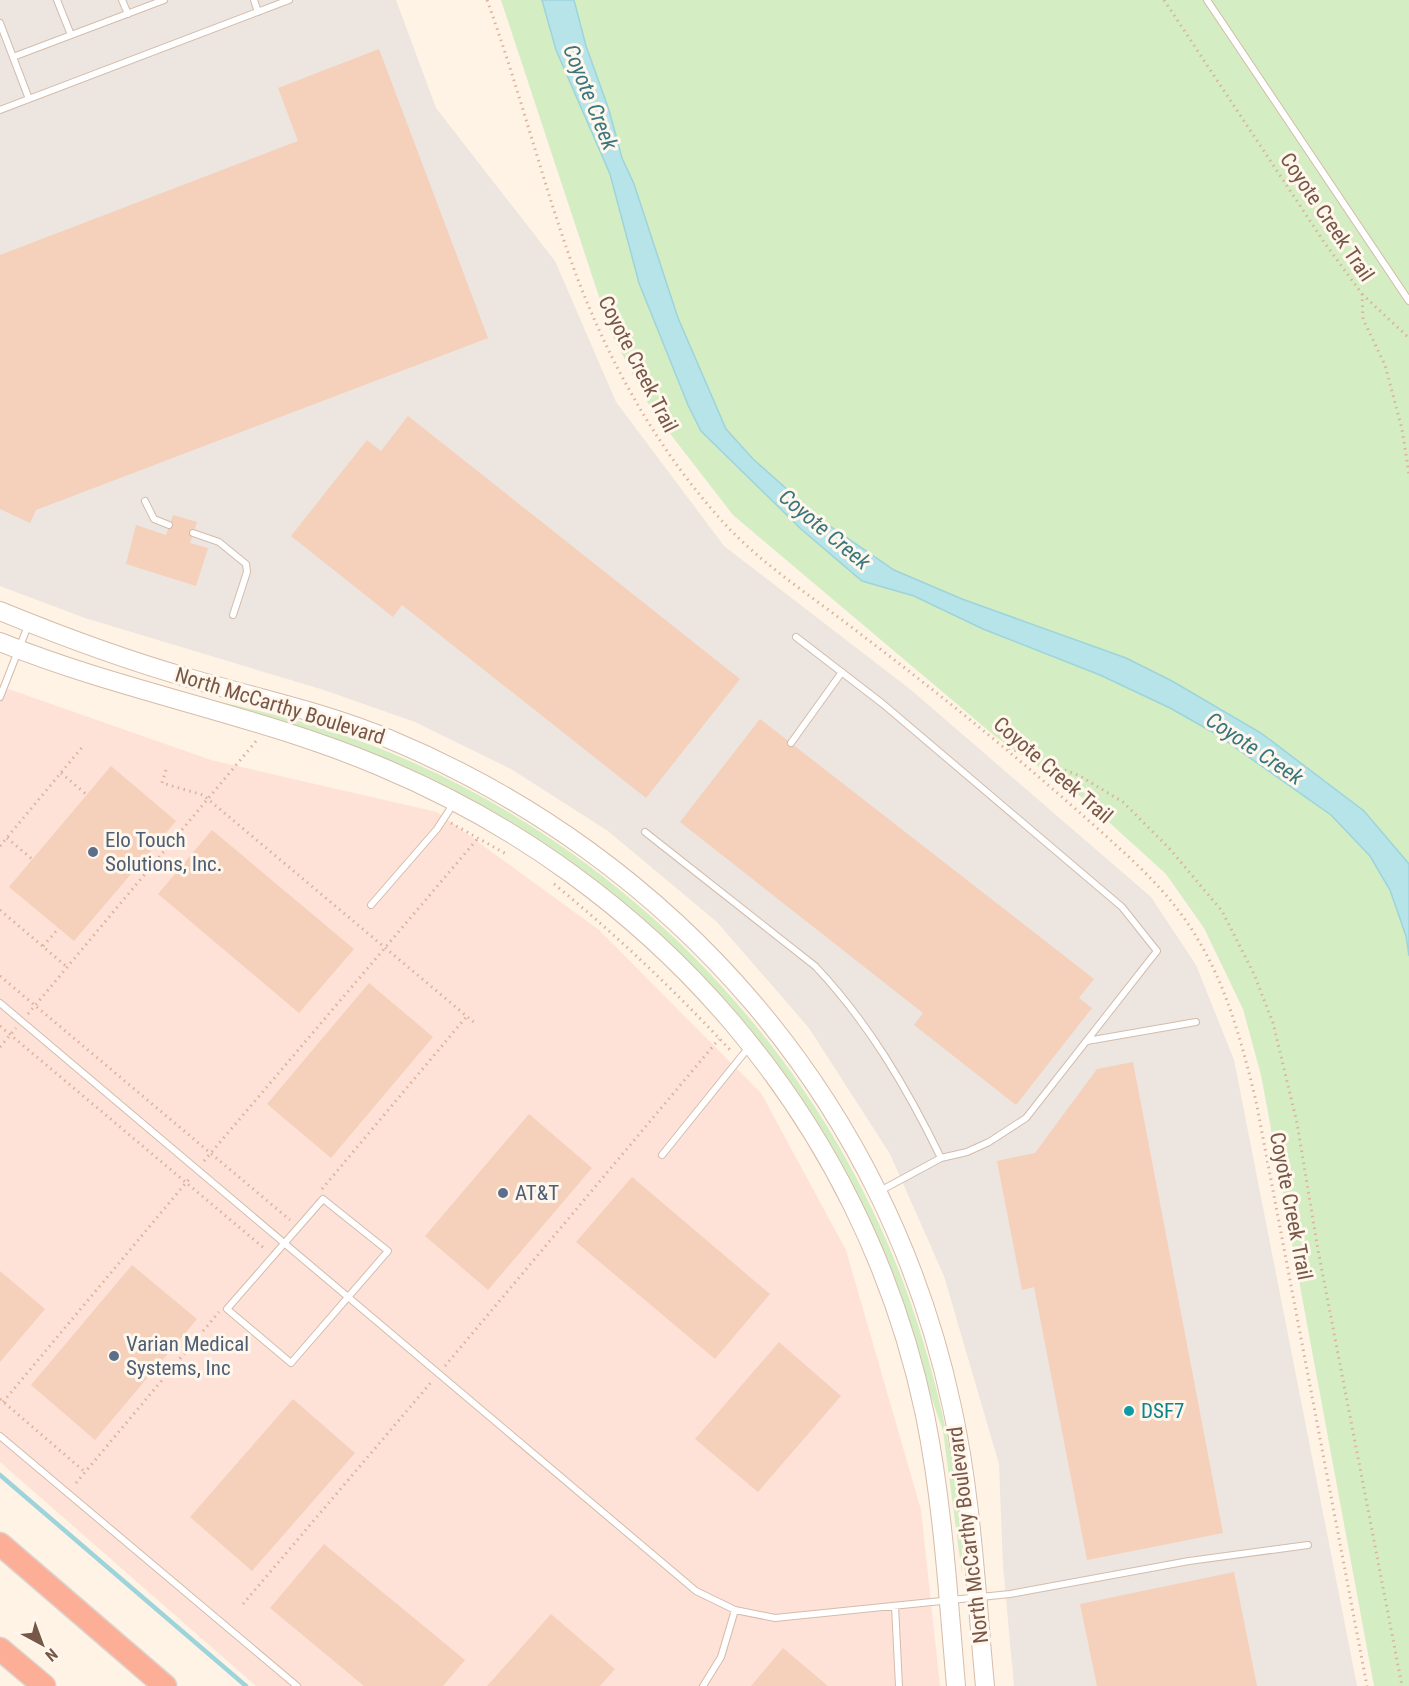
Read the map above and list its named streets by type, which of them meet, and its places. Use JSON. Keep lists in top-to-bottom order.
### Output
{
  "streets": {
    "main road": ["North McCarthy Boulevard"],
    "path": ["Coyote Creek Trail"]
  },
  "water": ["Coyote Creek"],
  "places": [
    "Elo Touch Solutions, Inc.",
    "AT&T",
    "Varian Medical Systems, Inc",
    "DSF7"
  ],
  "north": "bottom right"
}
